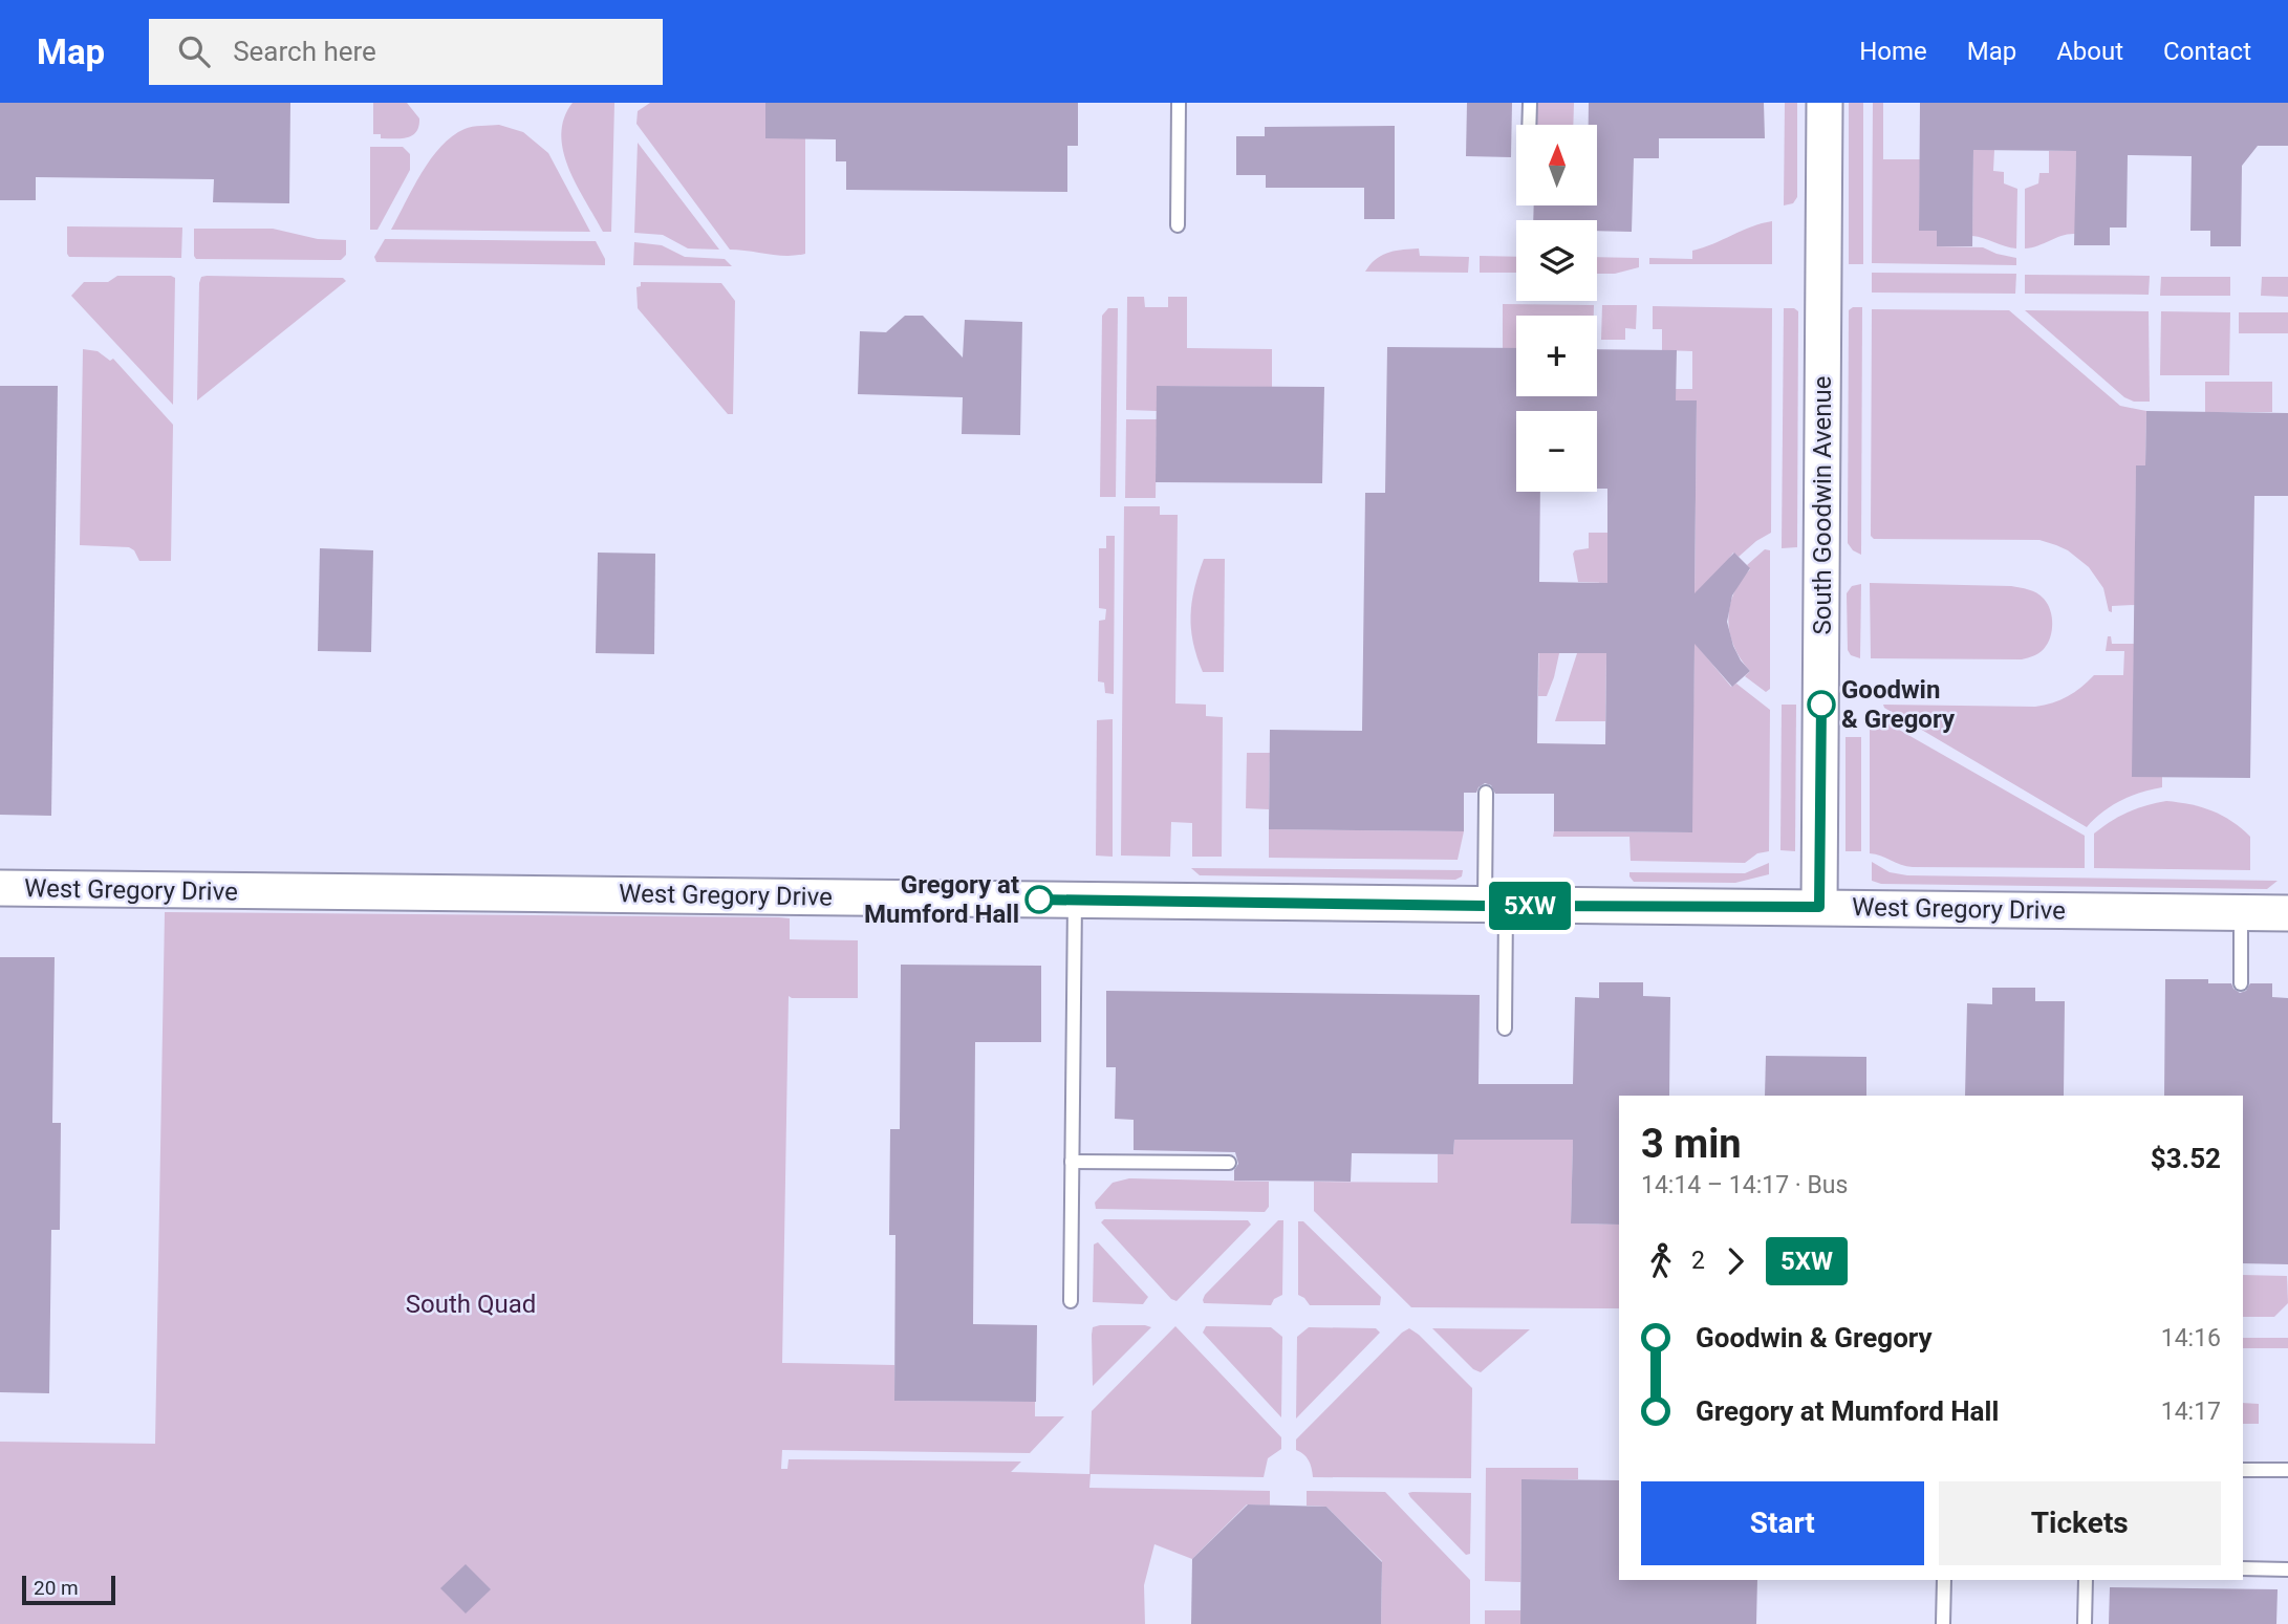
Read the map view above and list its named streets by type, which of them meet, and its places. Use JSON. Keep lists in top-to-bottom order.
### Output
{
  "streets": {
    "street": ["South Goodwin Avenue", "West Gregory Drive"]
  },
  "crossings": [
    ["South Goodwin Avenue", "West Gregory Drive"]
  ],
  "parks": ["South Quad"],
  "places": ["Goodwin & Gregory", "Gregory at Mumford Hall"],
  "lines": ["bus line 5XW"],
  "scale_bar": "20 m",
  "north": "top",
  "page": {
    "header": "Map",
    "search": "Search here",
    "nav": [
      "Home",
      "Map",
      "About",
      "Contact"
    ],
    "on_map": "5XW",
    "map_buttons": ["+", "−"],
    "heading": ["3 min", "14:14 – 14:17 · Bus", "$3.52"],
    "legs": ["2", "5XW"],
    "list": [
      {
        "name": "Goodwin & Gregory",
        "value": "14:16"
      },
      {
        "name": "Gregory at Mumford Hall",
        "value": "14:17"
      }
    ],
    "buttons": ["Start", "Tickets"],
    "scale": "20 m"
  }
}
